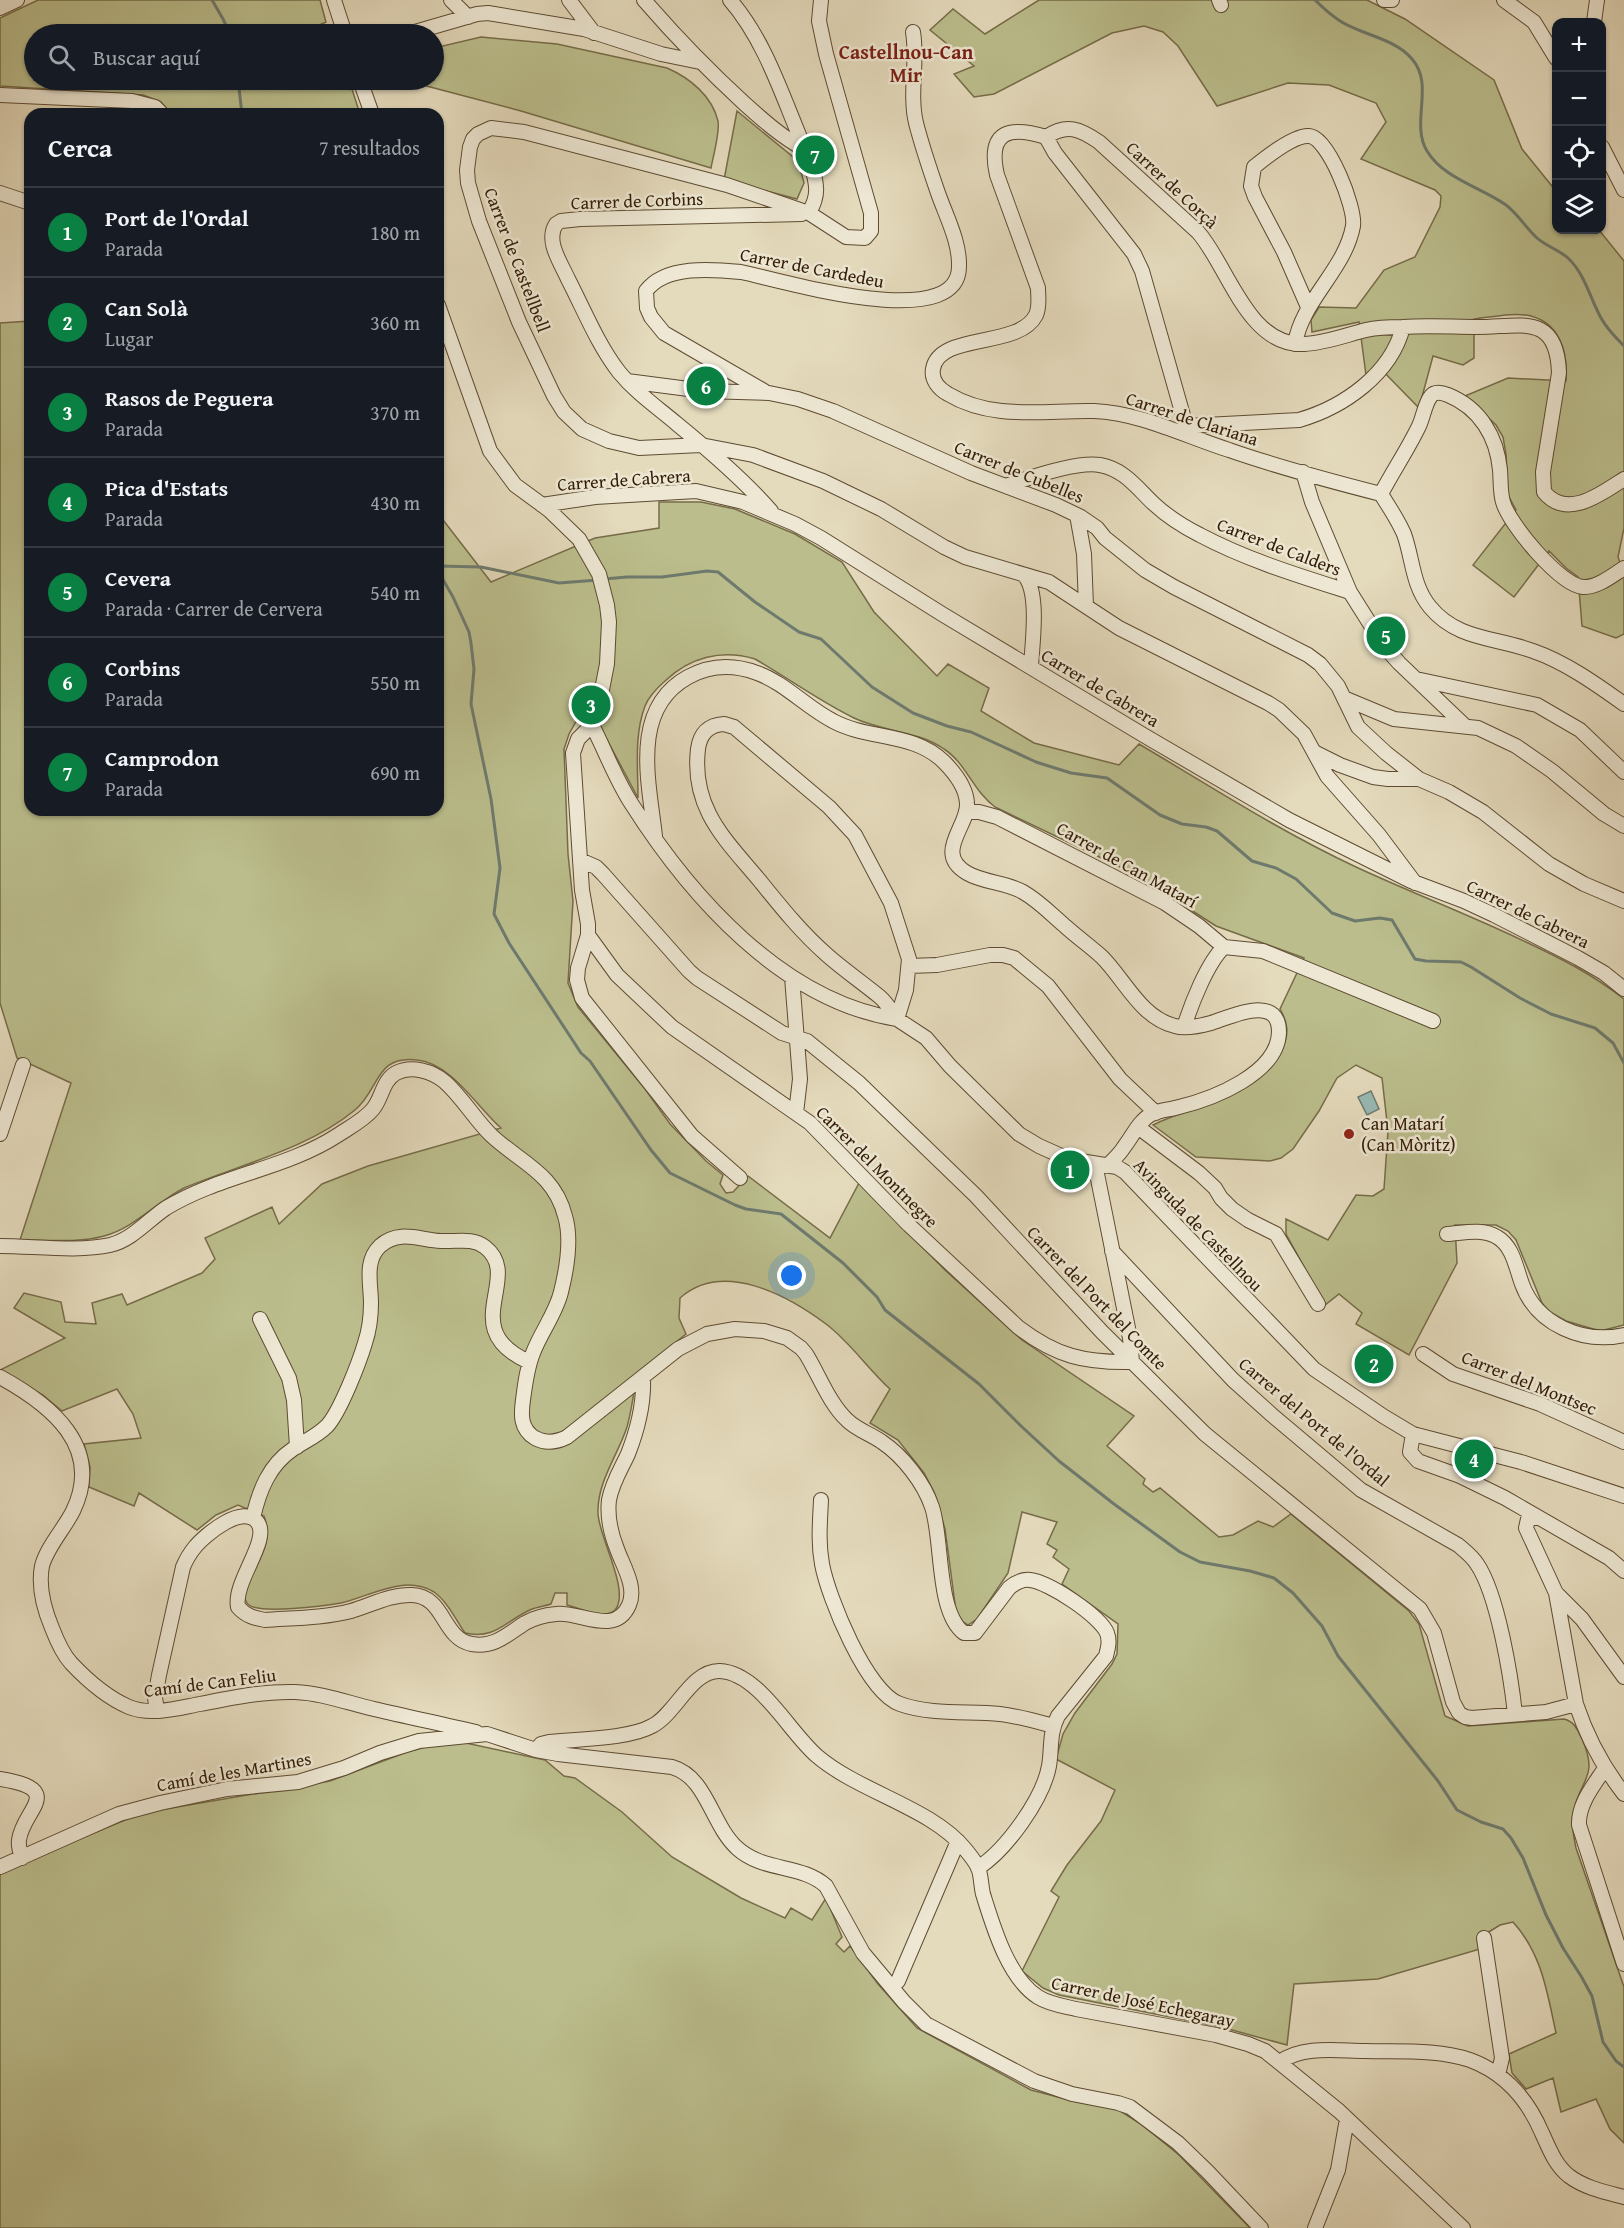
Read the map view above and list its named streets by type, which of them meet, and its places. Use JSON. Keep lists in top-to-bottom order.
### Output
{
  "streets": {
    "street": [
      "Carrer de Corçà",
      "Carrer de Corbins",
      "Carrer de Castellbell",
      "Carrer de Cardedeu",
      "Carrer de Clariana",
      "Carrer de Cubelles",
      "Carrer de Cabrera",
      "Carrer de Calders",
      "Carrer de Can Matarí",
      "Carrer del Montnegre",
      "Avinguda de Castellnou",
      "Carrer del Port del Comte",
      "Carrer del Montsec",
      "Carrer del Port de l'Ordal",
      "Camí de Can Feliu",
      "Camí de les Martines",
      "Carrer de José Echegaray"
    ]
  },
  "crossings": [
    ["Carrer de Corçà", "Carrer de Clariana"],
    ["Carrer de Corbins", "Carrer de Castellbell"],
    ["Carrer de Corbins", "Carrer de Cubelles"],
    ["Carrer de Corbins", "Carrer de Cabrera"],
    ["Carrer de Cardedeu", "Carrer de Cubelles"],
    ["Carrer de Cubelles", "Carrer de Calders"],
    ["Carrer del Montnegre", "Carrer del Port del Comte"],
    ["Carrer del Port del Comte", "Carrer del Port de l'Ordal"],
    ["Camí de Can Feliu", "Camí de les Martines"],
    ["Camí de les Martines", "Carrer de José Echegaray"]
  ],
  "districts": ["Castellnou-Can Mir"],
  "places": ["Can Matarí (Can Mòritz)"],
  "page": {
    "map_buttons": ["+", "−"],
    "search": "Buscar aquí",
    "heading": ["Cerca", "7 resultados"],
    "pins": [
      "7",
      "6",
      "5",
      "3",
      "1",
      "2",
      "4"
    ],
    "list": [
      {
        "mark": "1",
        "name": "Port de l'Ordal",
        "note": "Parada",
        "value": "180 m"
      },
      {
        "mark": "2",
        "name": "Can Solà",
        "note": "Lugar",
        "value": "360 m"
      },
      {
        "mark": "3",
        "name": "Rasos de Peguera",
        "note": "Parada",
        "value": "370 m"
      },
      {
        "mark": "4",
        "name": "Pica d'Estats",
        "note": "Parada",
        "value": "430 m"
      },
      {
        "mark": "5",
        "name": "Cevera",
        "note": "Parada · Carrer de Cervera",
        "value": "540 m"
      },
      {
        "mark": "6",
        "name": "Corbins",
        "note": "Parada",
        "value": "550 m"
      },
      {
        "mark": "7",
        "name": "Camprodon",
        "note": "Parada",
        "value": "690 m"
      }
    ]
  }
}
